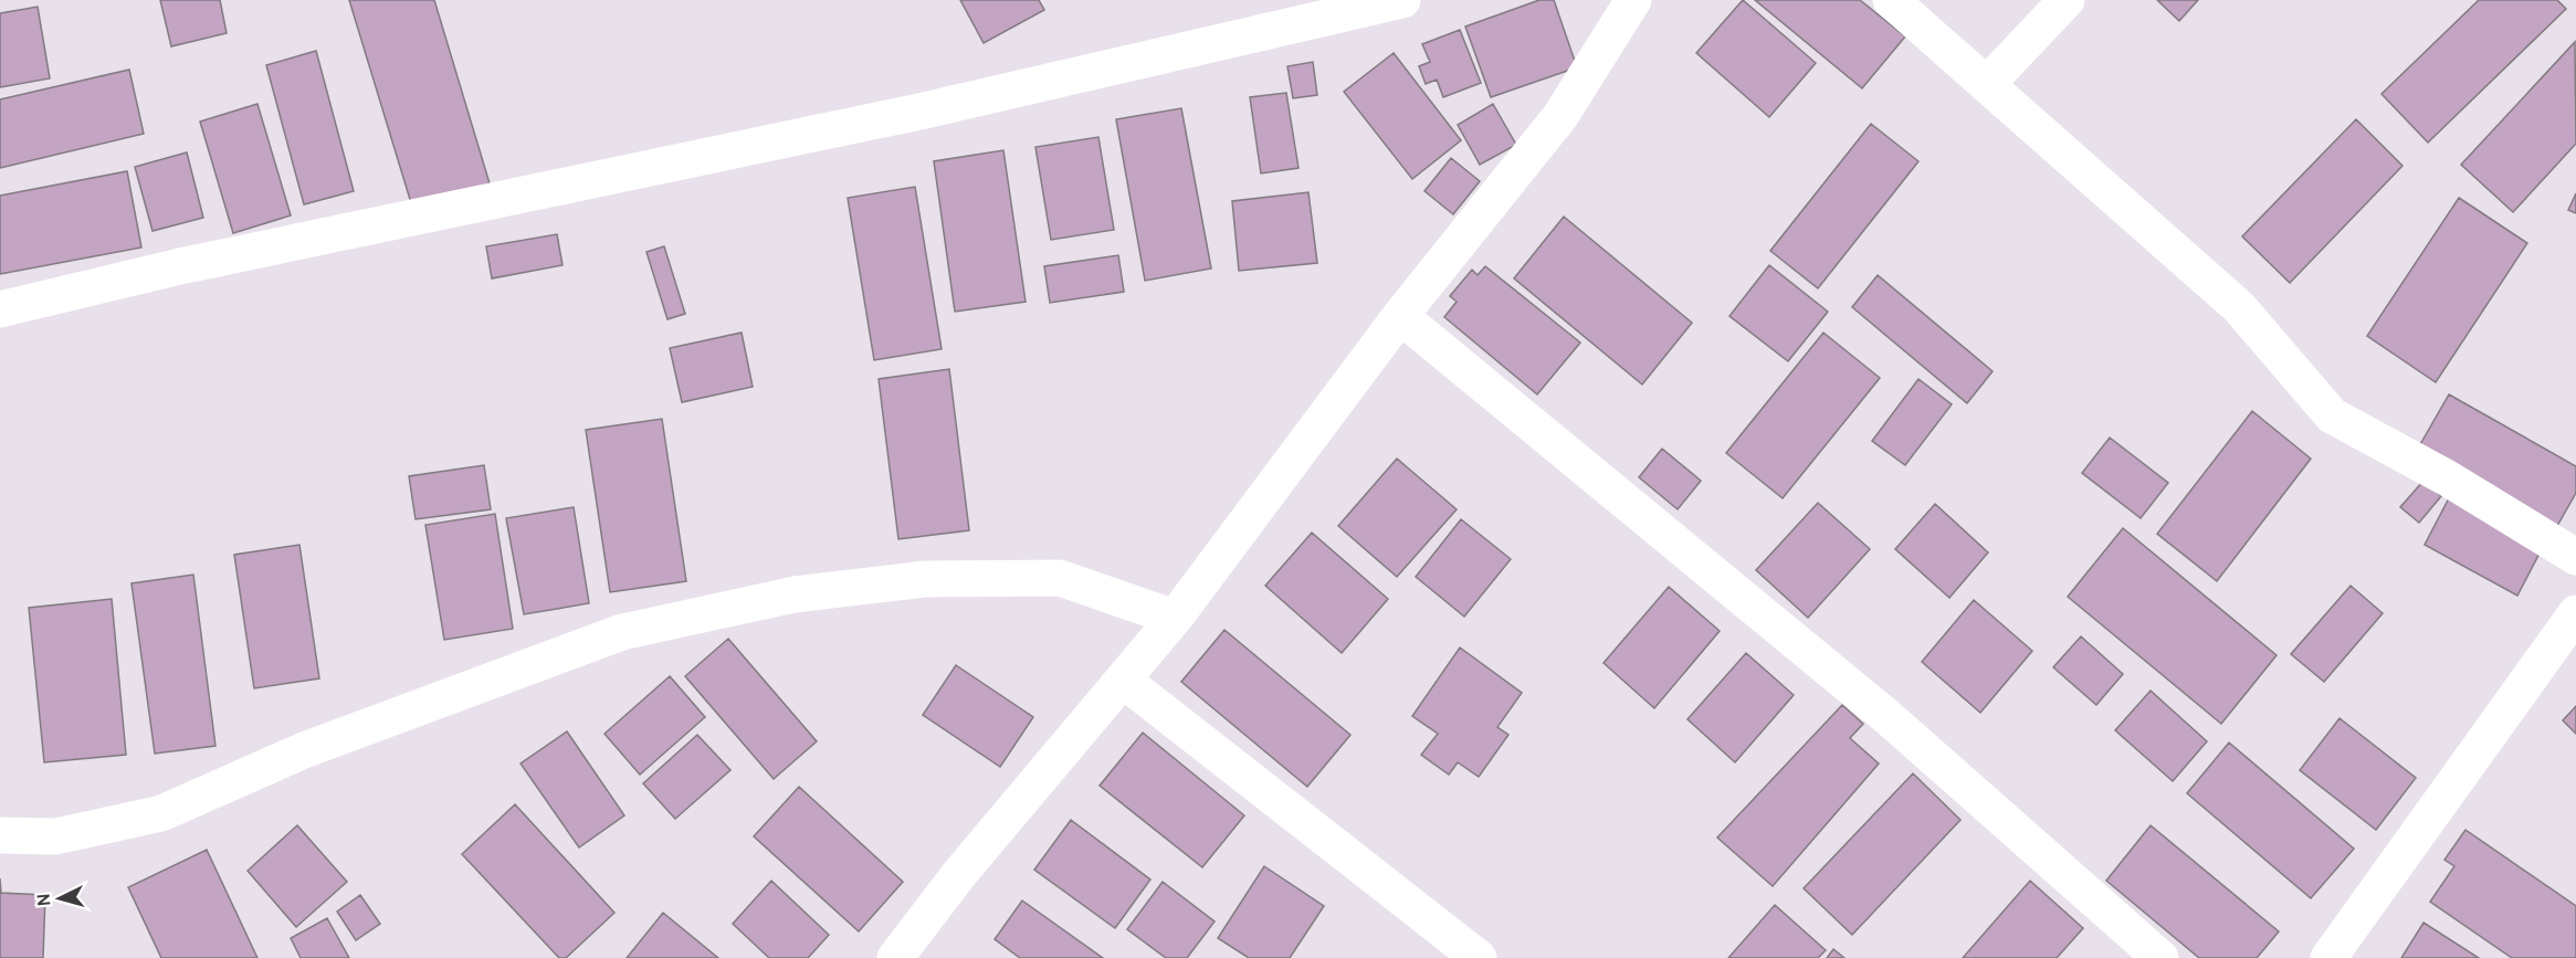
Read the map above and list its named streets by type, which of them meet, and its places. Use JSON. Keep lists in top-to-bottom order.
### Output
{
  "north": "left"
}
